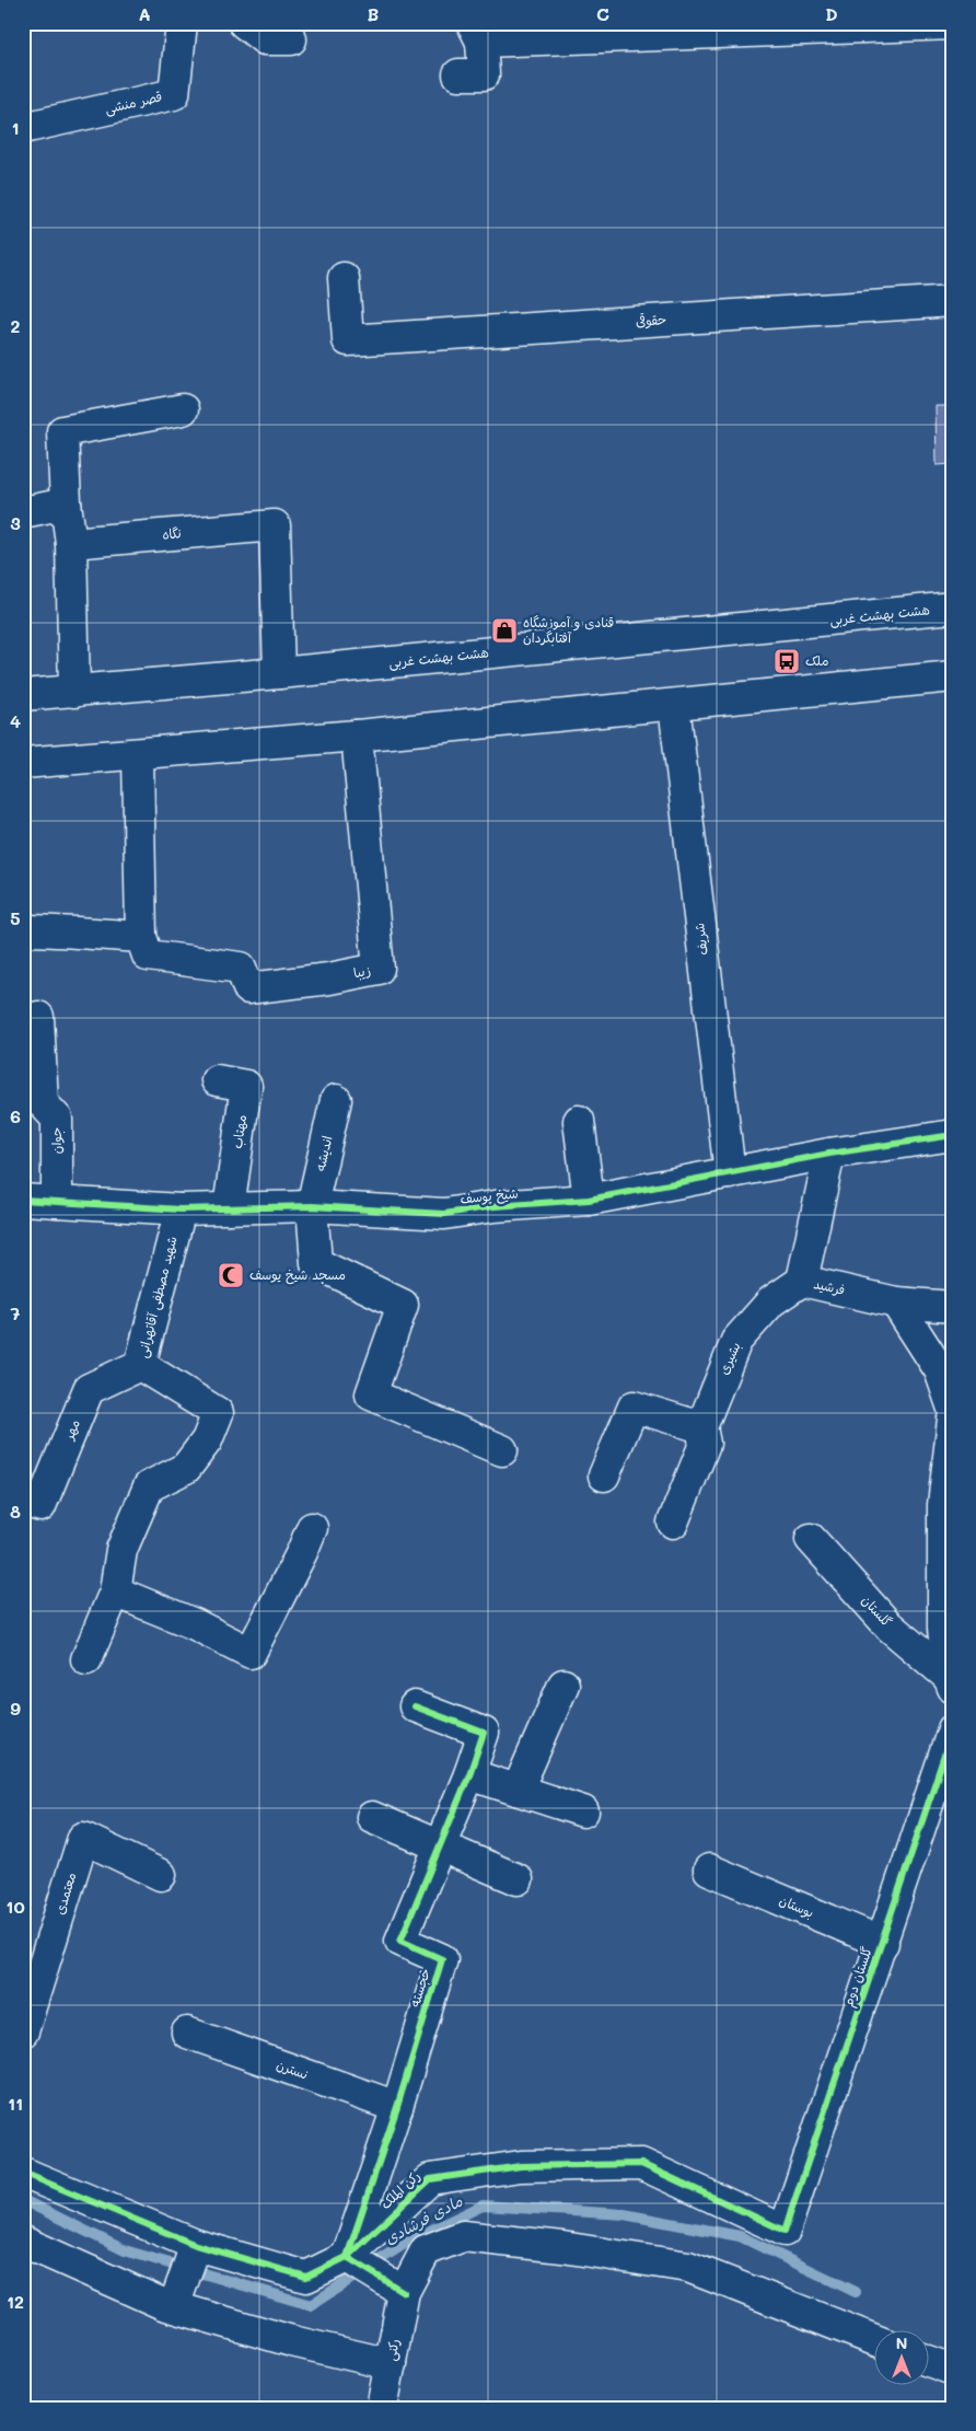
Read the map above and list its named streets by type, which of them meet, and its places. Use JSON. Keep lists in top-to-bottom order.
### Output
{
  "streets": {
    "street": [
      "قصر منشی",
      "حقوقی",
      "نگاه",
      "هشت بهشت غربی",
      "شریف",
      "زیبا",
      "مهتاب",
      "جوان",
      "اندیشه",
      "شیخ یوسف",
      "فرشید",
      "شهید مصطفی آقاتهرانی",
      "بشیری",
      "مهر",
      "گلستان",
      "معتمدی",
      "بوستان",
      "گلستان دوم",
      "خجسته",
      "نسترن",
      "رکن الملک",
      "رکنی"
    ]
  },
  "crossings": [
    ["نگاه", "هشت بهشت غربی"],
    ["شریف", "شیخ یوسف"],
    ["مهتاب", "شیخ یوسف"],
    ["جوان", "شیخ یوسف"],
    ["اندیشه", "شیخ یوسف"],
    ["شیخ یوسف", "فرشید"],
    ["شیخ یوسف", "شهید مصطفی آقاتهرانی"],
    ["فرشید", "بشیری"],
    ["شهید مصطفی آقاتهرانی", "مهر"],
    ["بوستان", "گلستان دوم"],
    ["گلستان دوم", "رکن الملک"],
    ["خجسته", "نسترن"],
    ["خجسته", "رکن الملک"]
  ],
  "water": ["مادی فرشادی"],
  "places": {
    "shop": ["قنادی و آموزشگاه آفتابگردان"],
    "bus stop": ["ملک"],
    "mosque": ["مسجد شیخ یوسف"]
  },
  "north": "top",
  "grid": {
    "columns": [
      "A",
      "B",
      "C",
      "D"
    ],
    "rows": [
      "1",
      "2",
      "3",
      "4",
      "5",
      "6",
      "7",
      "8",
      "9",
      "10",
      "11",
      "12"
    ]
  }
}
